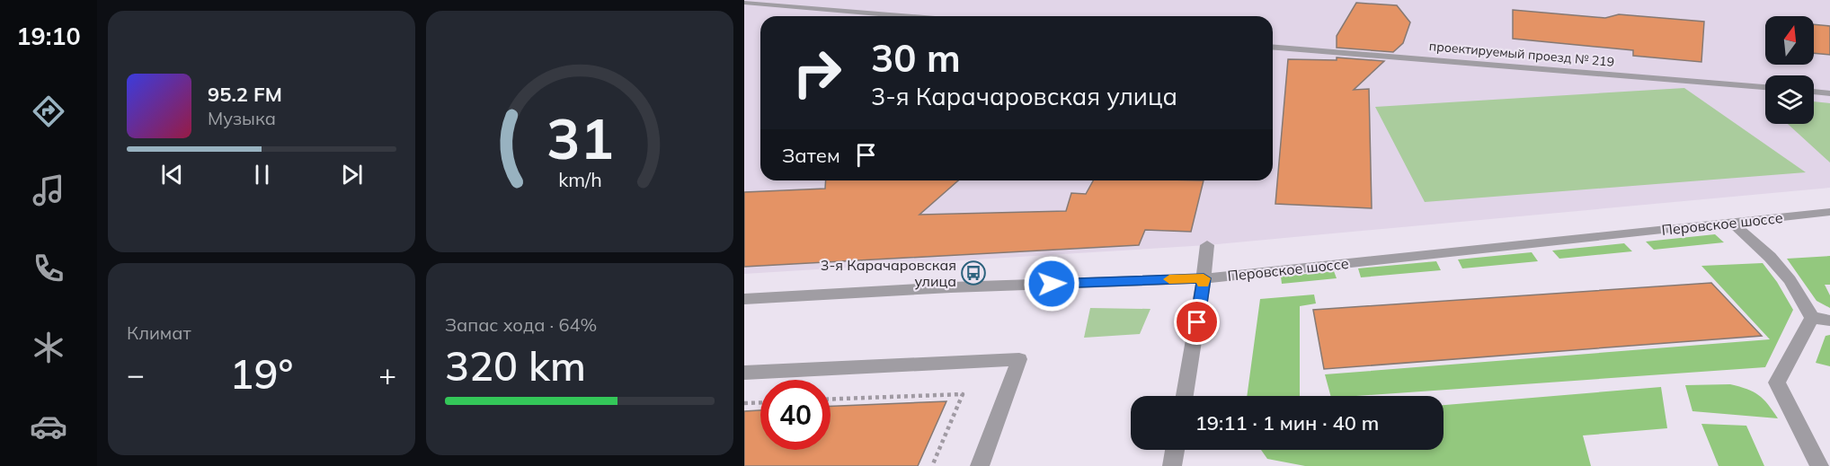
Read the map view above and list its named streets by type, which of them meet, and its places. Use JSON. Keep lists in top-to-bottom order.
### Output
{
  "streets": {
    "street": ["проектируемый проезд № 219", "Перовское шоссе"]
  },
  "places": {
    "bus stop": ["3-я Карачаровская улица"]
  },
  "north": "top",
  "page": {
    "tabs": "19:10",
    "turn": ["30 m", "3-я Карачаровская улица"],
    "song": ["95.2 FM", "Музыка"],
    "then": "Затем",
    "tile": [
      "Климат",
      ["Запас хода · 64%", "320 km"]
    ],
    "heat": ["−", "19°", "+"],
    "limit": "40",
    "trip": "19:11 · 1 мин · 40 m",
    "gauge": ["31", "km/h"]
  }
}
